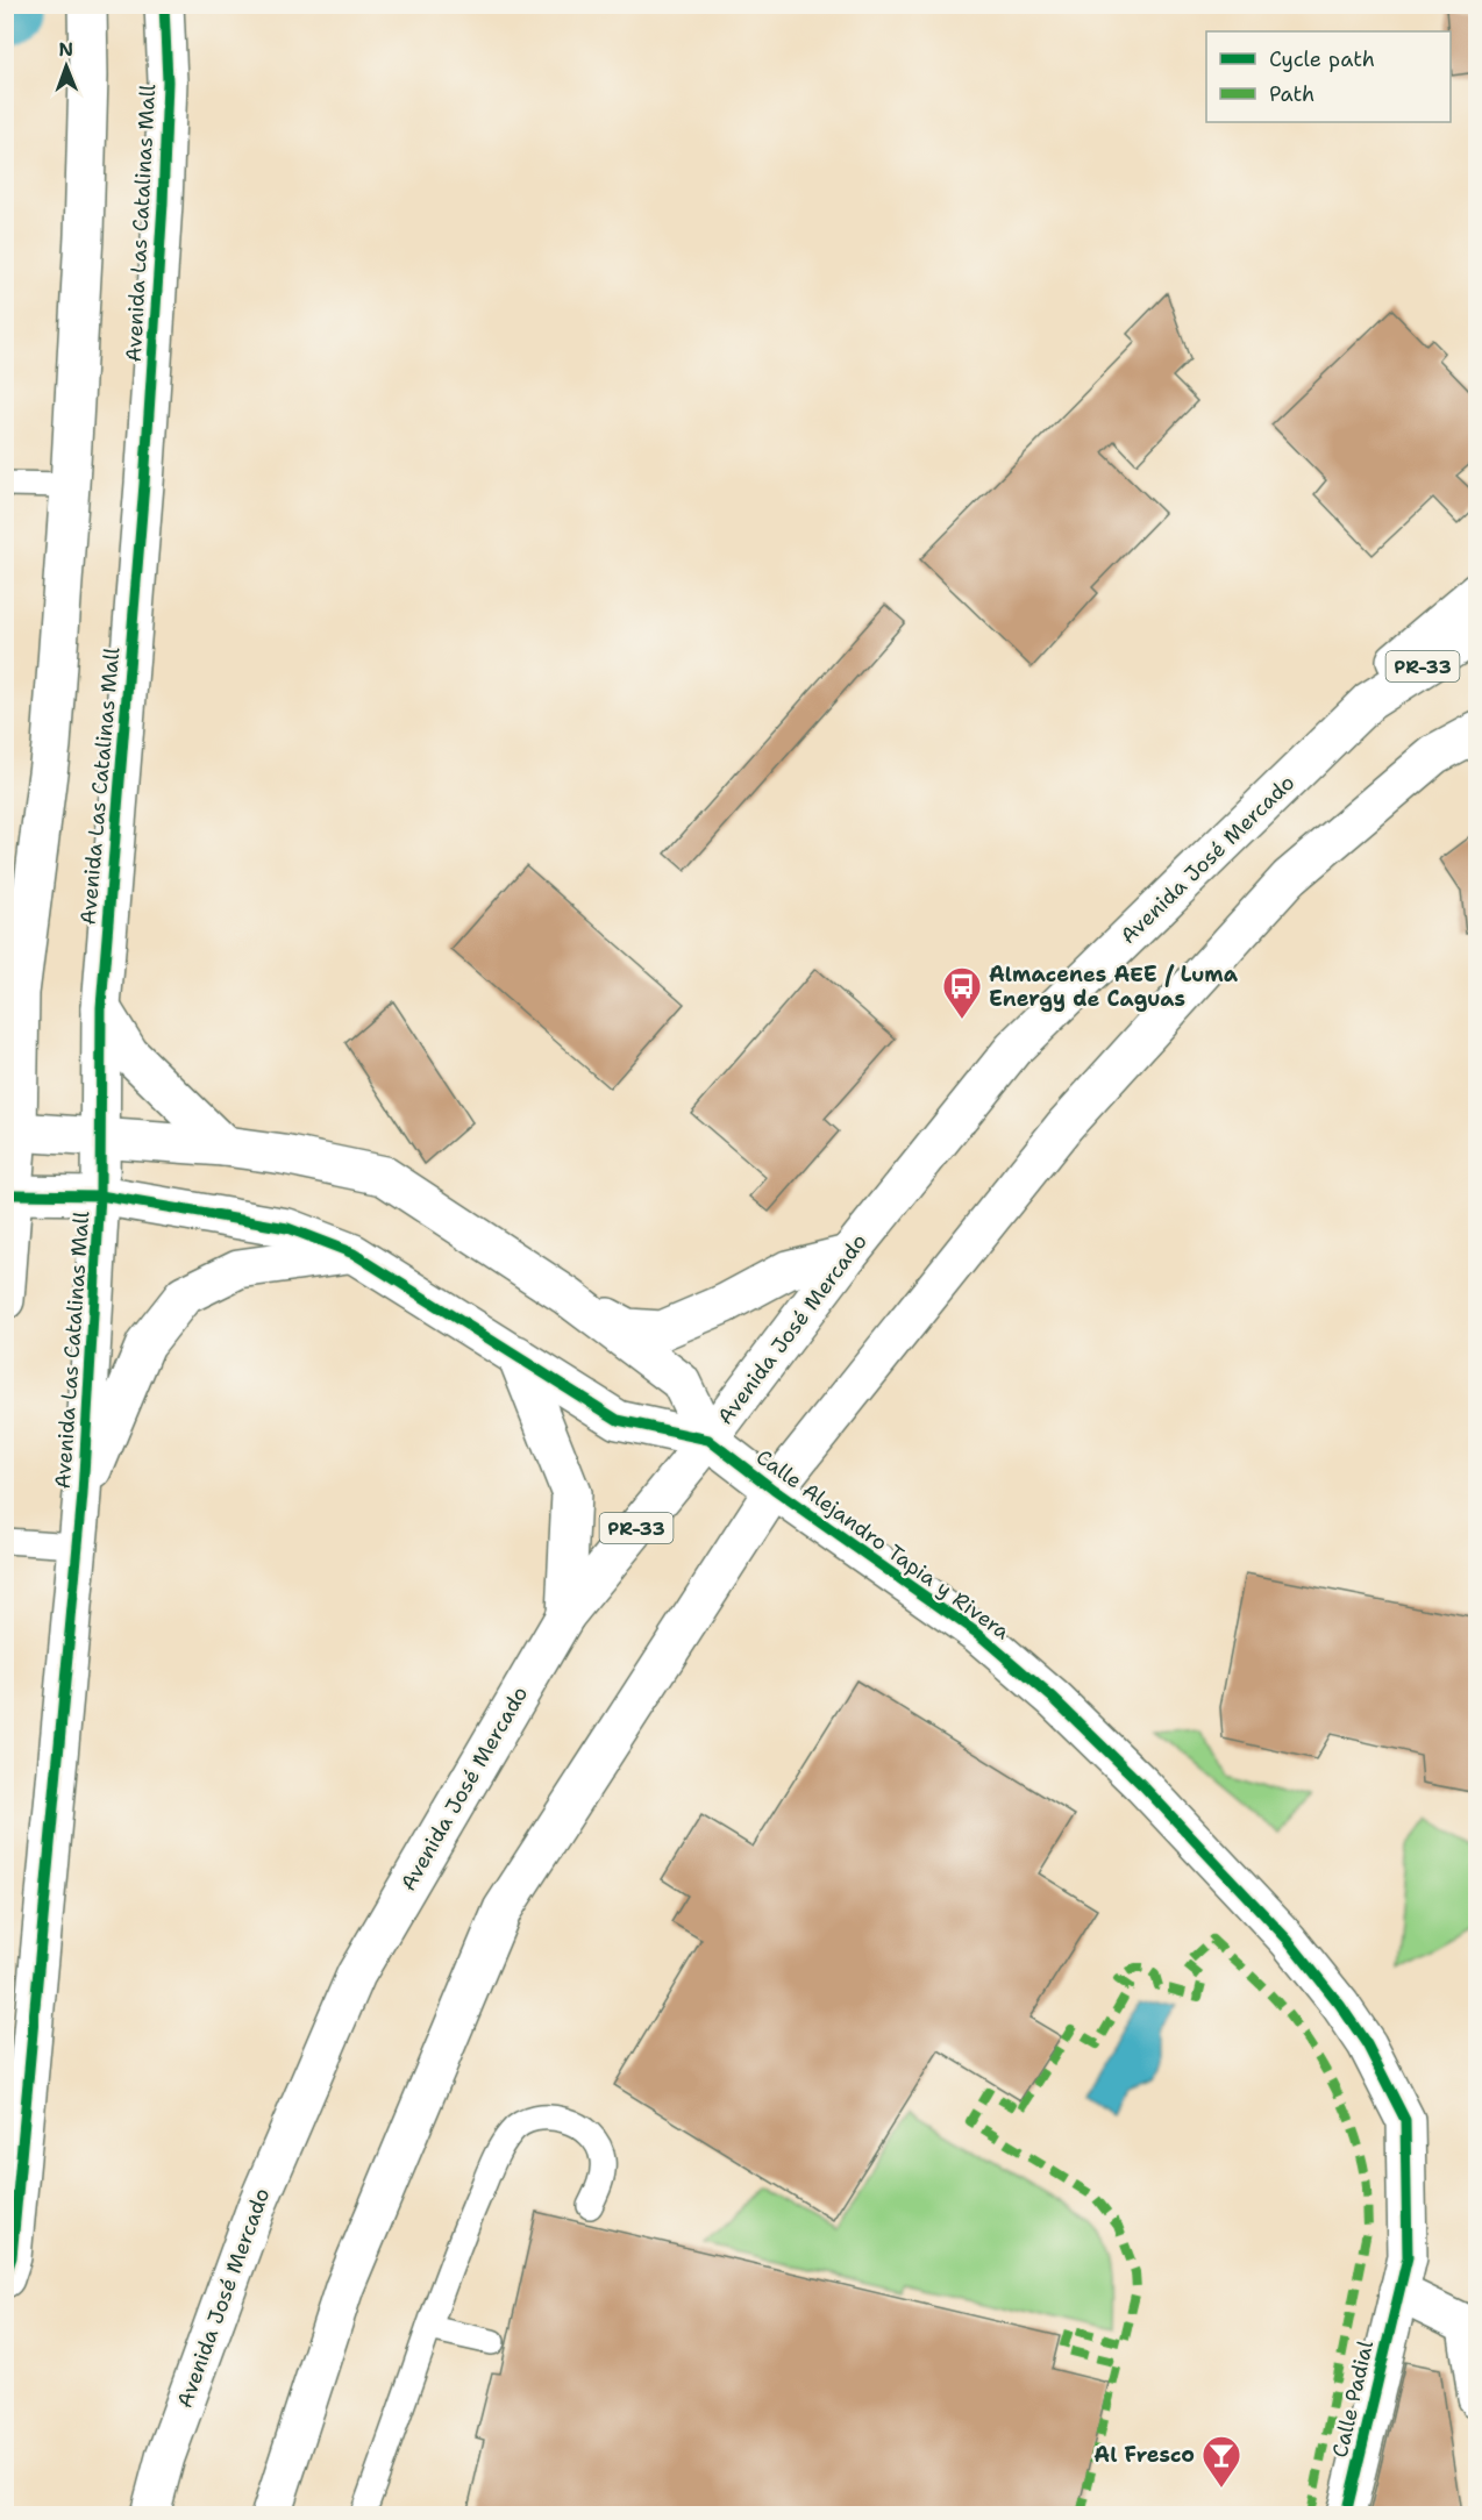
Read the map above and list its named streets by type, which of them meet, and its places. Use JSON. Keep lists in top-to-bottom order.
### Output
{
  "streets": {
    "street": [
      "Avenida Las Catalinas Mall",
      "PR-33",
      "Avenida José Mercado",
      "Calle Alejandro Tapia y Rivera",
      "Calle Padial"
    ]
  },
  "crossings": [
    ["Avenida Las Catalinas Mall", "Calle Alejandro Tapia y Rivera"],
    ["Avenida José Mercado", "Calle Alejandro Tapia y Rivera"],
    ["Calle Alejandro Tapia y Rivera", "Calle Padial"]
  ],
  "places": {
    "bus stop": ["Almacenes AEE / Luma Energy de Caguas"],
    "bar": ["Al Fresco"]
  },
  "legend": ["Cycle path", "Path"],
  "north": "top"
}
